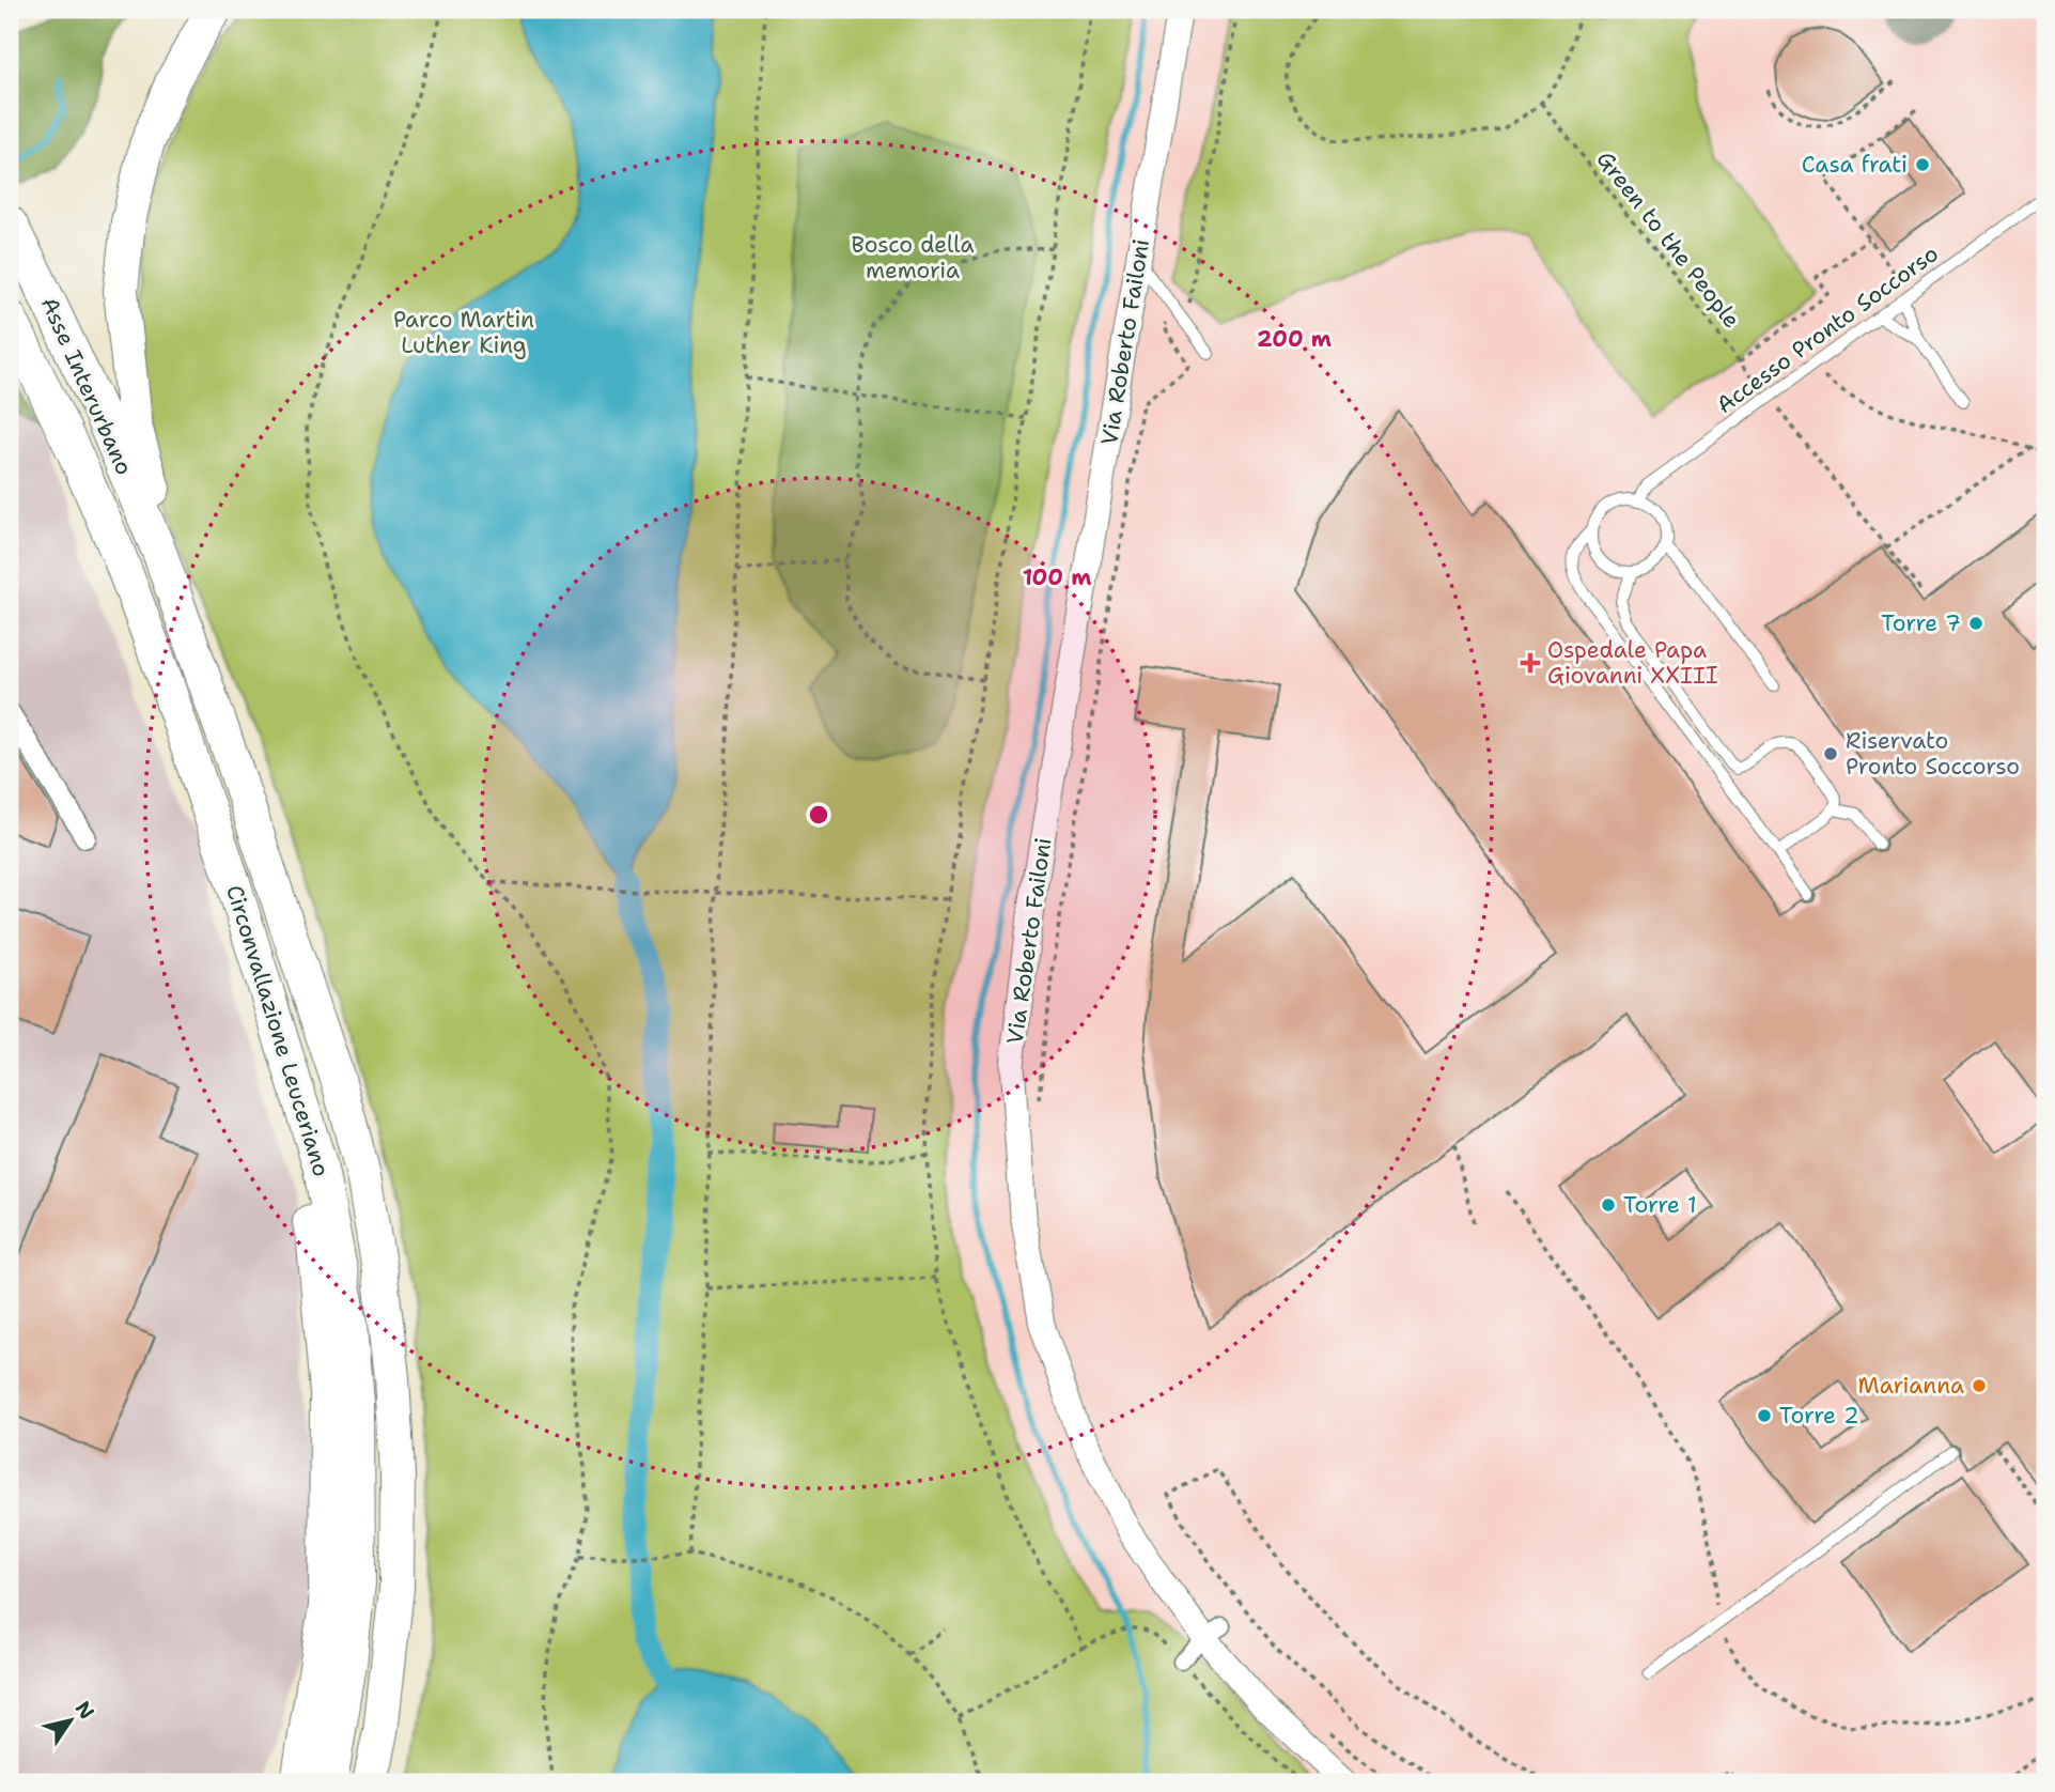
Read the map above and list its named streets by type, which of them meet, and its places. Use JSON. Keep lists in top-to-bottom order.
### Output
{
  "streets": {
    "highway": ["Asse Interurbano", "Circonvallazione Leuceriano"],
    "street": ["Via Roberto Failoni"],
    "lane": ["Accesso Pronto Soccorso"],
    "path": ["Green to the People"]
  },
  "crossings": [
    ["Green to the People", "Accesso Pronto Soccorso"],
    ["Asse Interurbano", "Circonvallazione Leuceriano"]
  ],
  "parks": ["Bosco della memoria", "Parco Martin Luther King"],
  "places": {
    "other": [
      "Casa frati",
      "Torre 7",
      "Riservato Pronto Soccorso",
      "Torre 1",
      "Marianna",
      "Torre 2"
    ],
    "health": ["Ospedale Papa Giovanni XXIII"]
  },
  "north": "top right",
  "rings": ["200 m", "100 m"]
}
